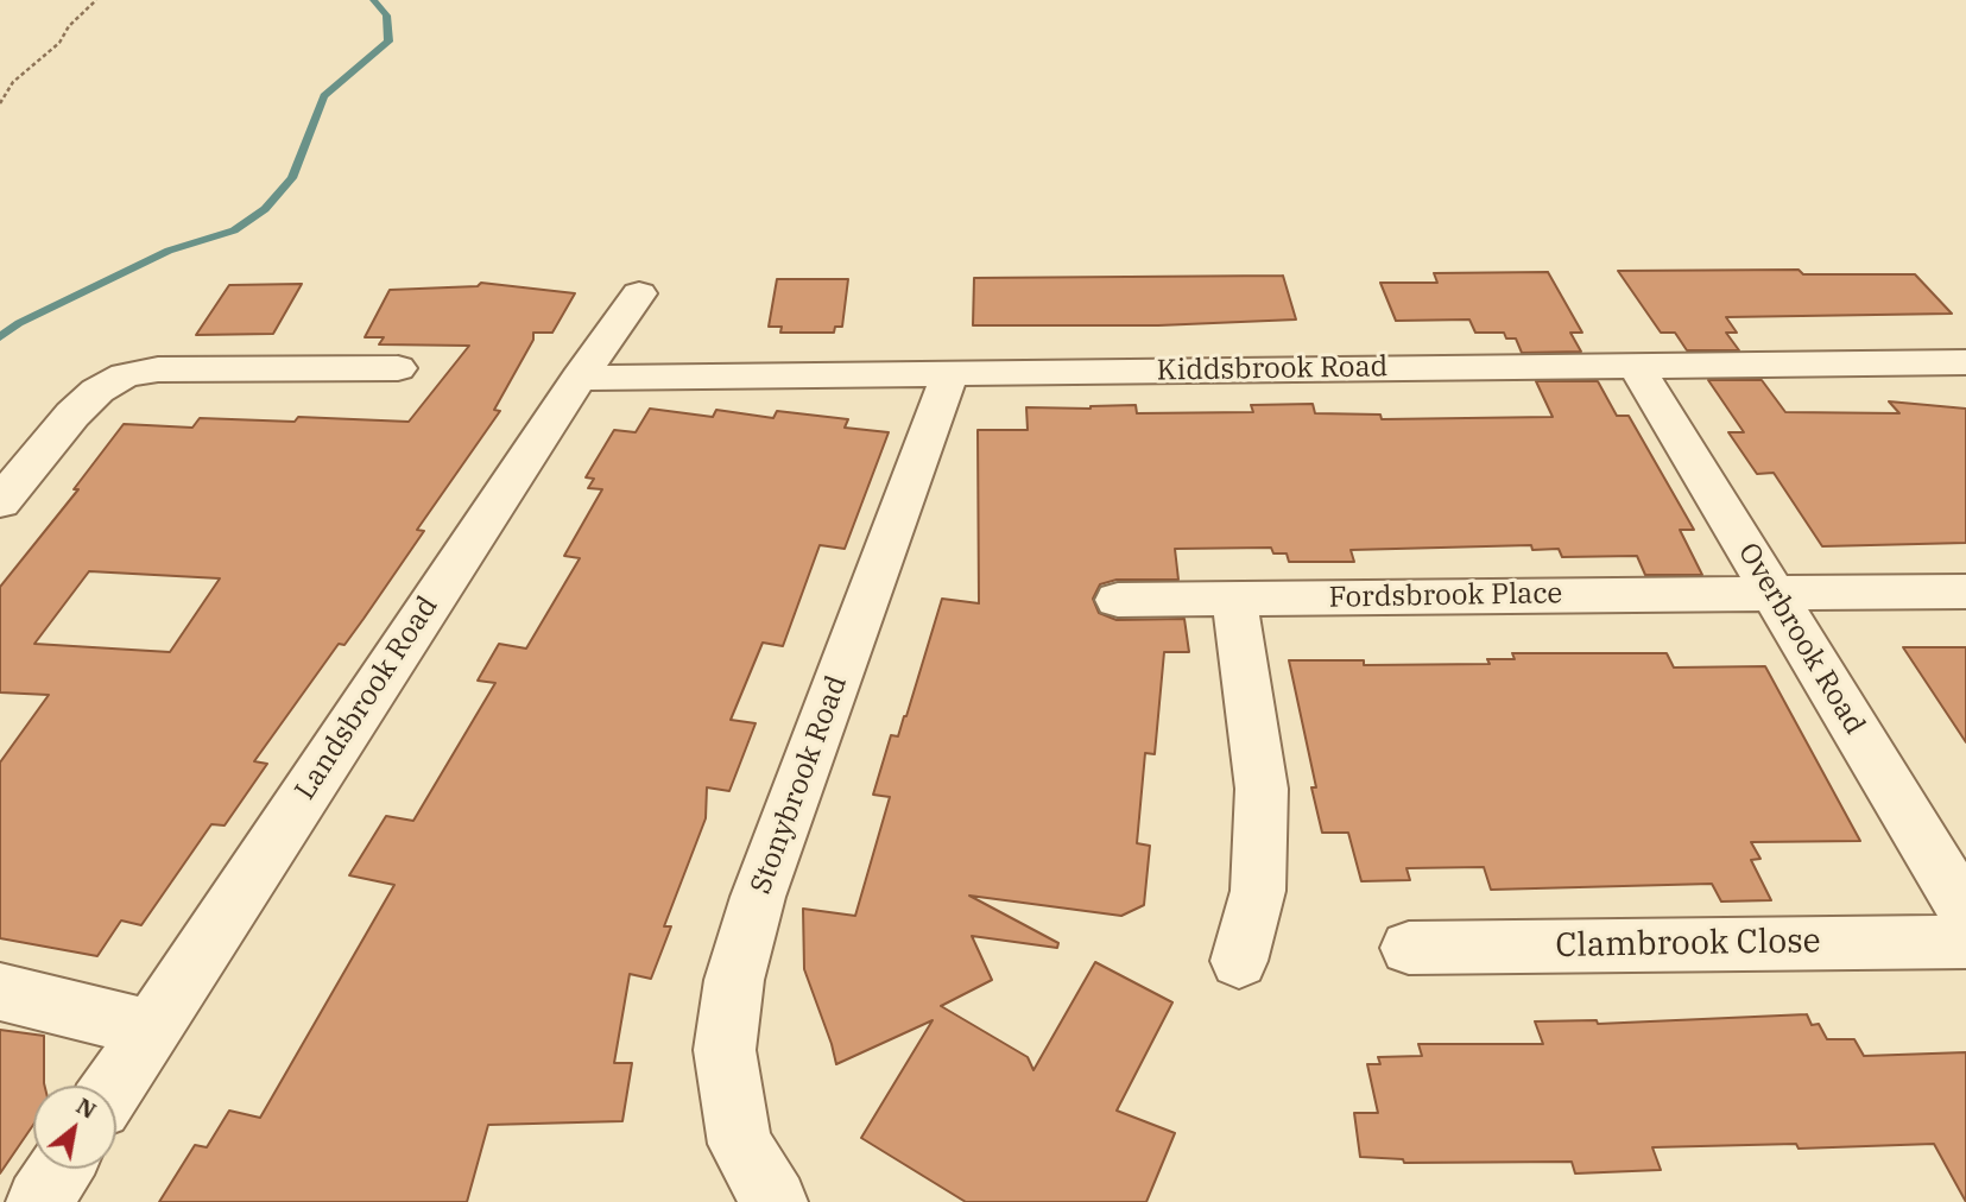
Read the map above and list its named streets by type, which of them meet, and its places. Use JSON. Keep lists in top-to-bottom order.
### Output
{
  "streets": {
    "street": [
      "Kiddsbrook Road",
      "Fordsbrook Place",
      "Overbrook Road",
      "Landsbrook Road",
      "Stonybrook Road",
      "Clambrook Close"
    ]
  },
  "crossings": [
    ["Kiddsbrook Road", "Overbrook Road"],
    ["Kiddsbrook Road", "Landsbrook Road"],
    ["Kiddsbrook Road", "Stonybrook Road"],
    ["Fordsbrook Place", "Overbrook Road"]
  ],
  "north": "top right"
}
